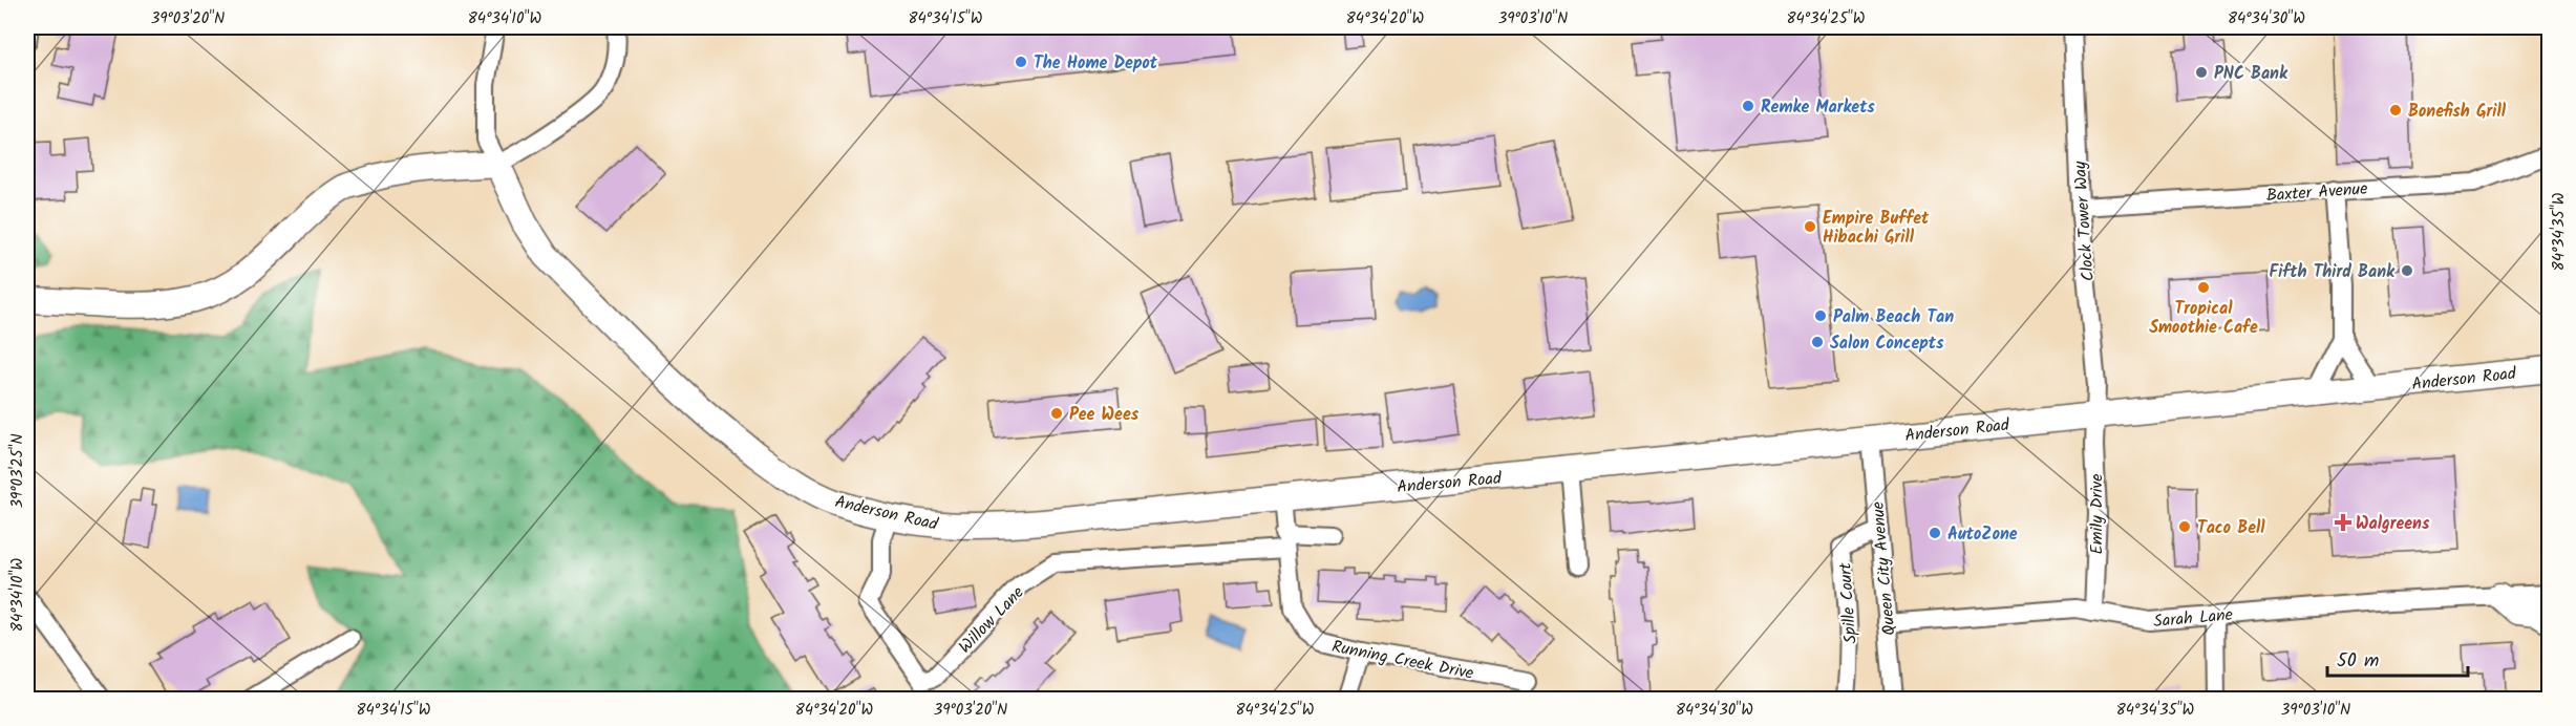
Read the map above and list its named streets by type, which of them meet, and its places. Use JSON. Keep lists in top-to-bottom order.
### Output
{
  "streets": {
    "street": [
      "Baxter Avenue",
      "Clock Tower Way",
      "Anderson Road",
      "Emily Drive",
      "Queen City Avenue",
      "Spille Court",
      "Sarah Lane",
      "Willow Lane",
      "Running Creek Drive"
    ]
  },
  "crossings": [
    ["Baxter Avenue", "Clock Tower Way"],
    ["Clock Tower Way", "Anderson Road"],
    ["Clock Tower Way", "Emily Drive"],
    ["Anderson Road", "Emily Drive"],
    ["Anderson Road", "Queen City Avenue"],
    ["Anderson Road", "Willow Lane"],
    ["Anderson Road", "Running Creek Drive"],
    ["Emily Drive", "Sarah Lane"],
    ["Queen City Avenue", "Spille Court"],
    ["Queen City Avenue", "Sarah Lane"],
    ["Willow Lane", "Running Creek Drive"]
  ],
  "places": {
    "other": [
      "The Home Depot",
      "PNC Bank",
      "Remke Markets",
      "Bonefish Grill",
      "Empire Buffet Hibachi Grill",
      "Fifth Third Bank",
      "Tropical Smoothie Cafe",
      "Palm Beach Tan",
      "Salon Concepts",
      "Pee Wees",
      "Taco Bell",
      "AutoZone"
    ],
    "health": ["Walgreens"]
  },
  "scale_bar": "50 m",
  "coordinates": [
    "39°03'20\"N",
    "84°34'10\"W",
    "84°34'15\"W",
    "84°34'20\"W",
    "39°03'10\"N",
    "84°34'25\"W",
    "84°34'30\"W",
    "84°34'35\"W",
    "39°03'25\"N"
  ]
}
